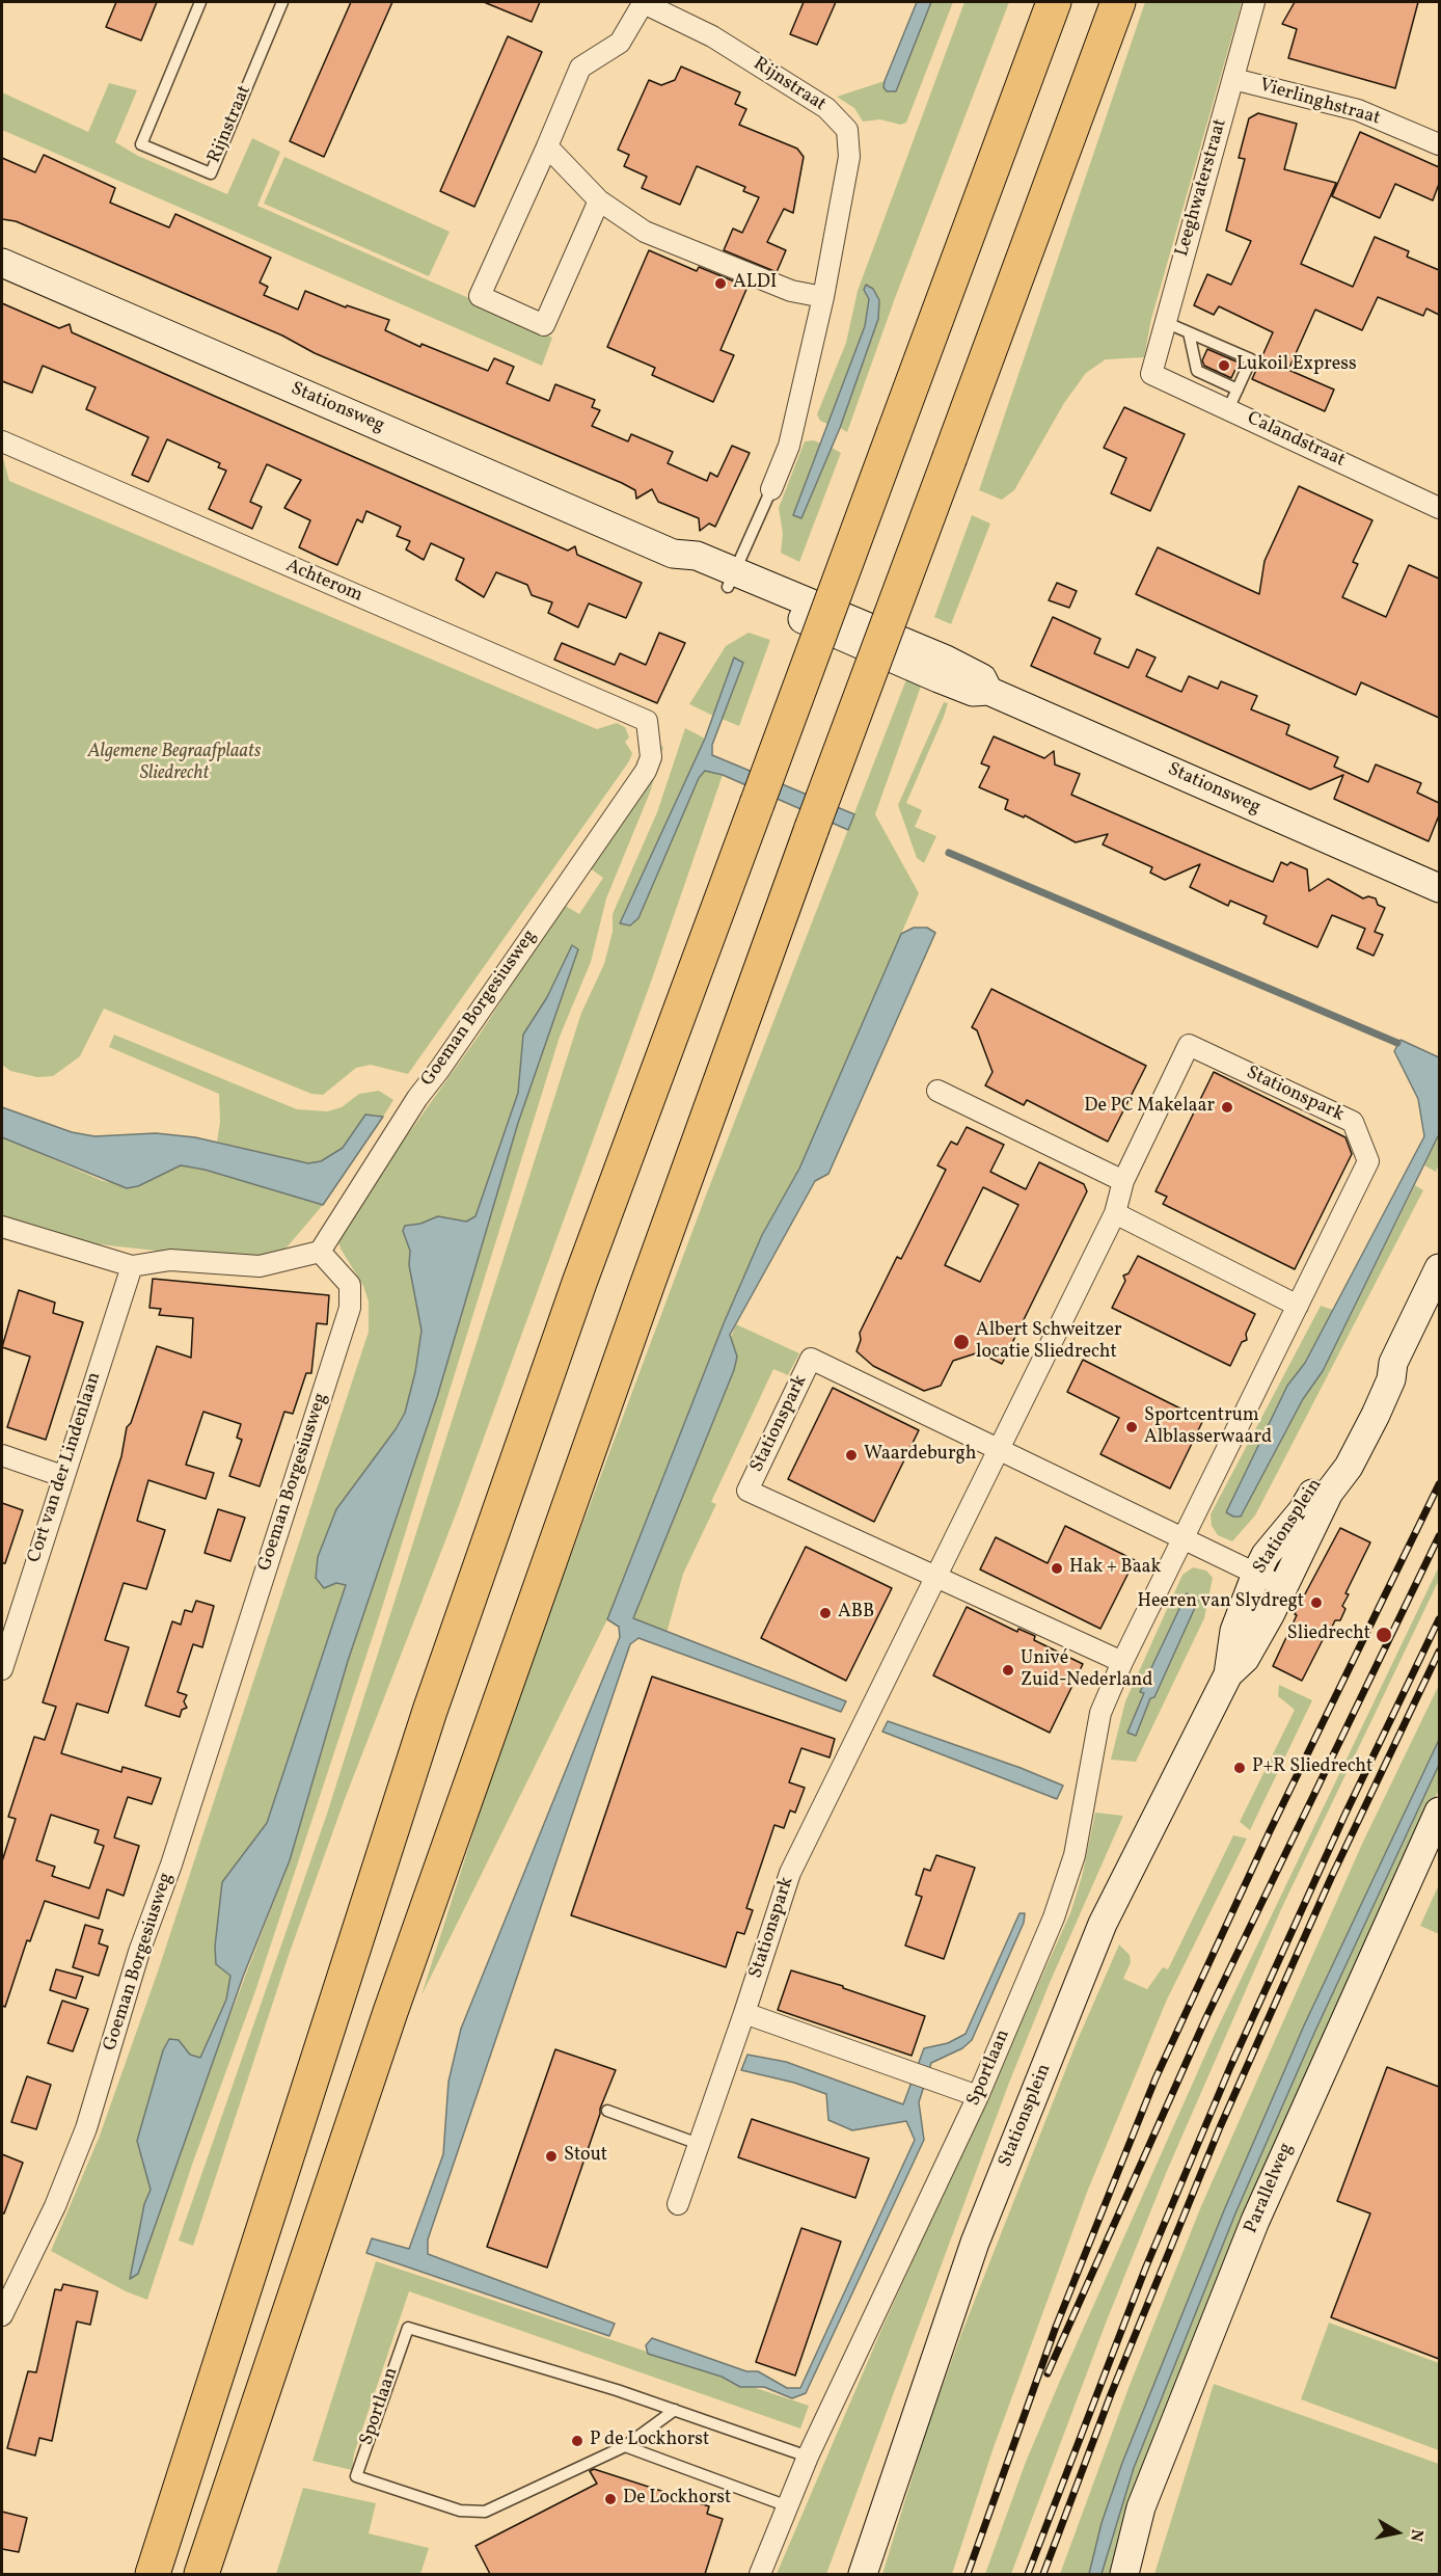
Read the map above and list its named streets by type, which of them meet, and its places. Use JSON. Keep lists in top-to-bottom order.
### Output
{
  "streets": {
    "street": [
      "Rijnstraat",
      "Vierlinghstraat",
      "Leeghwaterstraat",
      "Stationsweg",
      "Calandstraat",
      "Achterom",
      "Goeman Borgesiusweg",
      "Stationspark",
      "Cort van der Lindenlaan",
      "Stationsplein",
      "Sportlaan",
      "Parallelweg"
    ]
  },
  "crossings": [
    ["Rijnstraat", "Stationsweg"],
    ["Vierlinghstraat", "Leeghwaterstraat"],
    ["Leeghwaterstraat", "Calandstraat"],
    ["Achterom", "Goeman Borgesiusweg"],
    ["Stationspark", "Stationsplein"],
    ["Stationspark", "Sportlaan"]
  ],
  "parks": ["Algemene Begraafplaats Sliedrecht"],
  "places": [
    "ALDI",
    "Lukoil Express",
    "De PC Makelaar",
    "Albert Schweitzer locatie Sliedrecht",
    "Sportcentrum Alblasserwaard",
    "Waardeburgh",
    "Hak + Baak",
    "Heeren van Slydregt",
    "ABB",
    "Sliedrecht",
    "Univé Zuid-Nederland",
    "P+R Sliedrecht",
    "Stout",
    "P de Lockhorst",
    "De Lockhorst"
  ],
  "north": "right"
}
